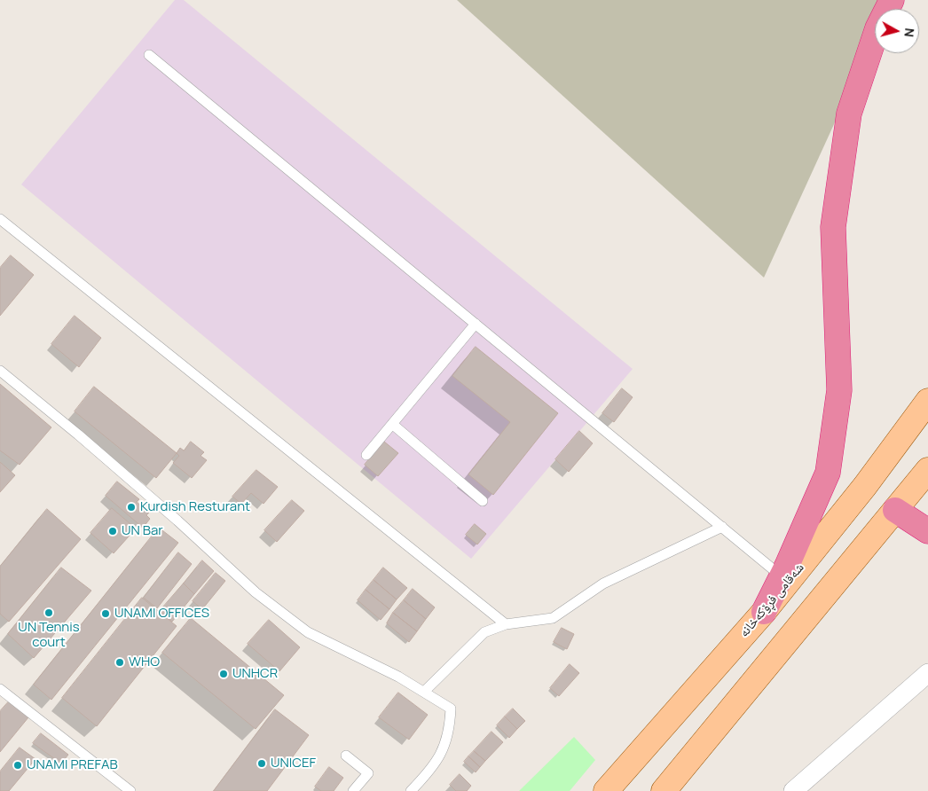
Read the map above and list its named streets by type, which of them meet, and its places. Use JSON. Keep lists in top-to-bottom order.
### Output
{
  "streets": {
    "main road": ["شەقامی فڕۆکەخانە"]
  },
  "places": [
    "Kurdish Resturant",
    "UN Bar",
    "UN Tennis court",
    "UNAMI OFFICES",
    "WHO",
    "UNHCR",
    "UNICEF",
    "UNAMI PREFAB"
  ],
  "north": "right"
}
